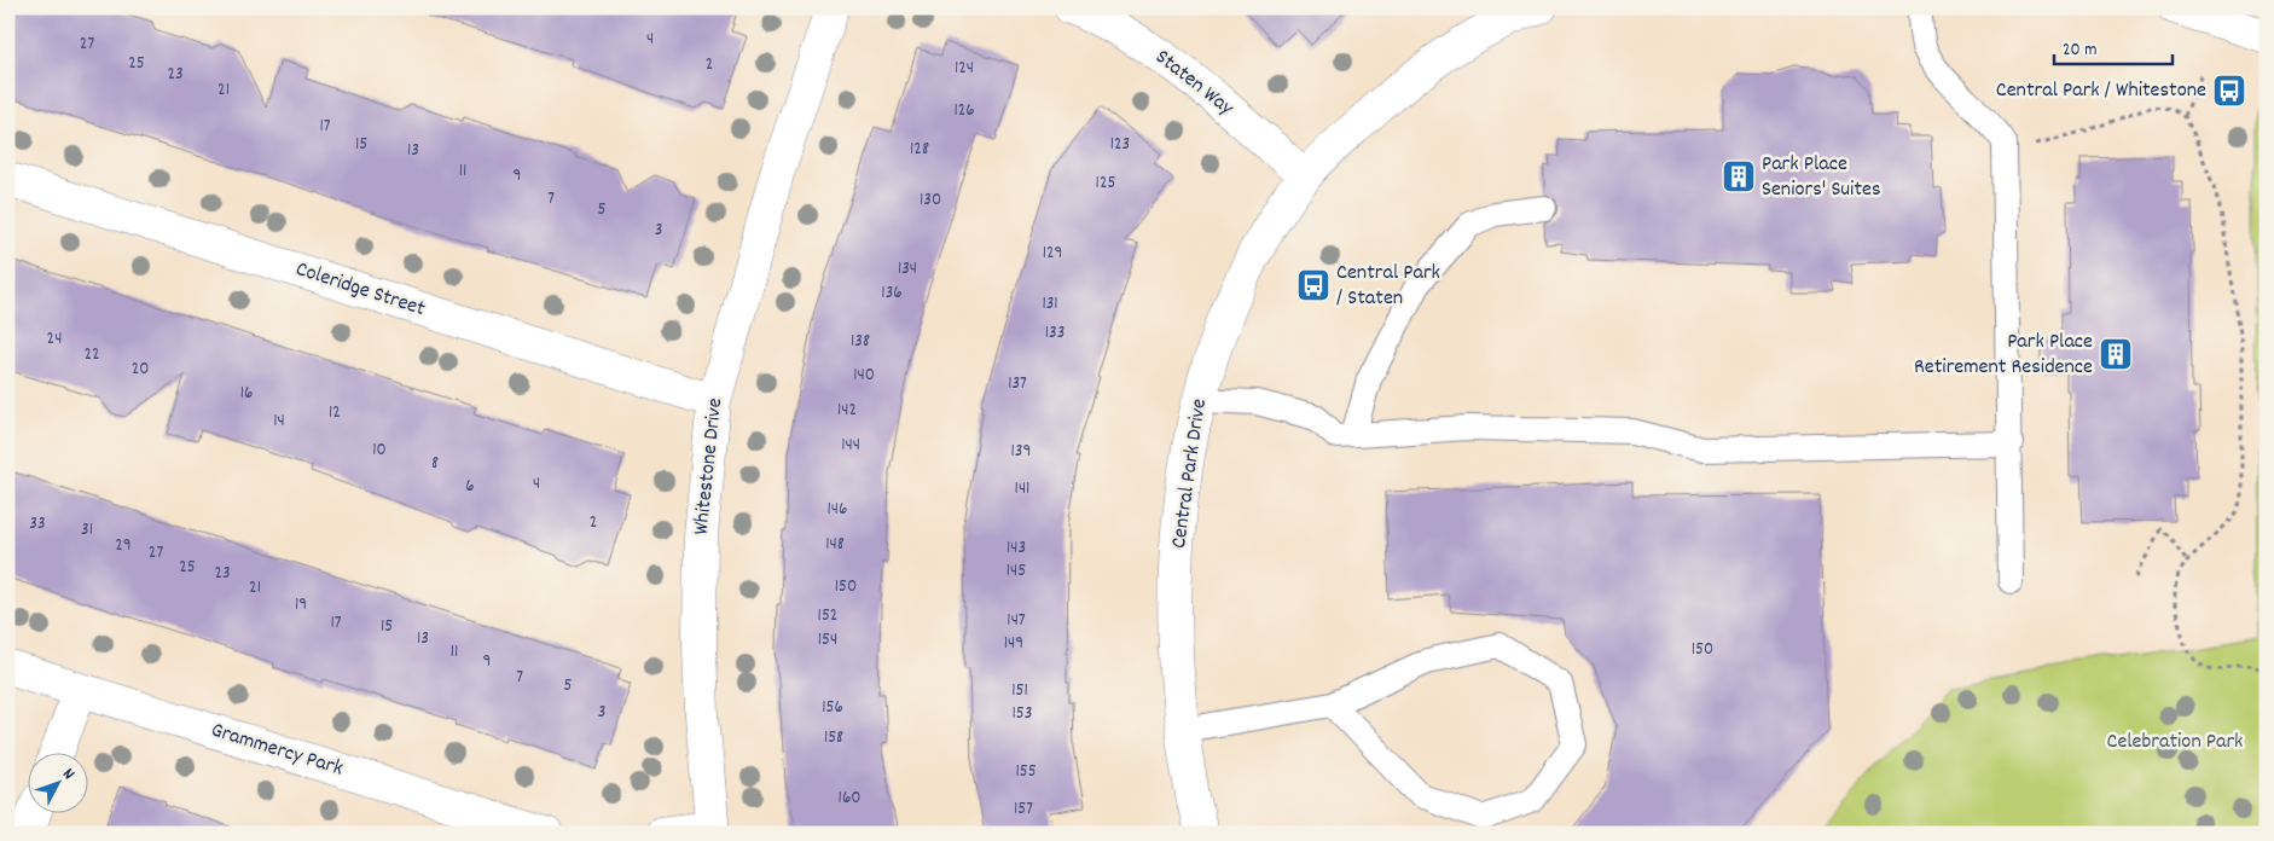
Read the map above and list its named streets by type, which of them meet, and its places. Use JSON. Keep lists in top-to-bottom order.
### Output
{
  "streets": {
    "street": [
      "Staten Way",
      "Coleridge Street",
      "Whitestone Drive",
      "Central Park Drive",
      "Grammercy Park"
    ]
  },
  "crossings": [
    ["Staten Way", "Central Park Drive"],
    ["Coleridge Street", "Whitestone Drive"]
  ],
  "parks": ["Celebration Park"],
  "places": {
    "bus stop": ["Central Park / Whitestone", "Central Park / Staten"],
    "building": ["Park Place Seniors' Suites", "Park Place Retirement Residence"]
  },
  "house_numbers": [
    "4",
    "27",
    "25",
    "2",
    "124",
    "23",
    "21",
    "126",
    "17",
    "15",
    "123",
    "128",
    "13",
    "11",
    "9",
    "125",
    "7",
    "130",
    "5",
    "3",
    "129",
    "134",
    "136",
    "131",
    "133",
    "24",
    "138",
    "22",
    "20",
    "140",
    "137",
    "16",
    "142",
    "12",
    "14",
    "144",
    "10",
    "139",
    "8",
    "4",
    "6",
    "141",
    "146",
    "2",
    "33",
    "31",
    "148",
    "29",
    "143",
    "27",
    "25",
    "145",
    "23",
    "150",
    "21",
    "19",
    "152",
    "147",
    "17",
    "15",
    "13",
    "154",
    "149",
    "150",
    "11",
    "9",
    "7",
    "5",
    "151",
    "156",
    "3",
    "153",
    "158",
    "155",
    "160",
    "157"
  ],
  "scale_bar": "20 m",
  "north": "top right"
}
